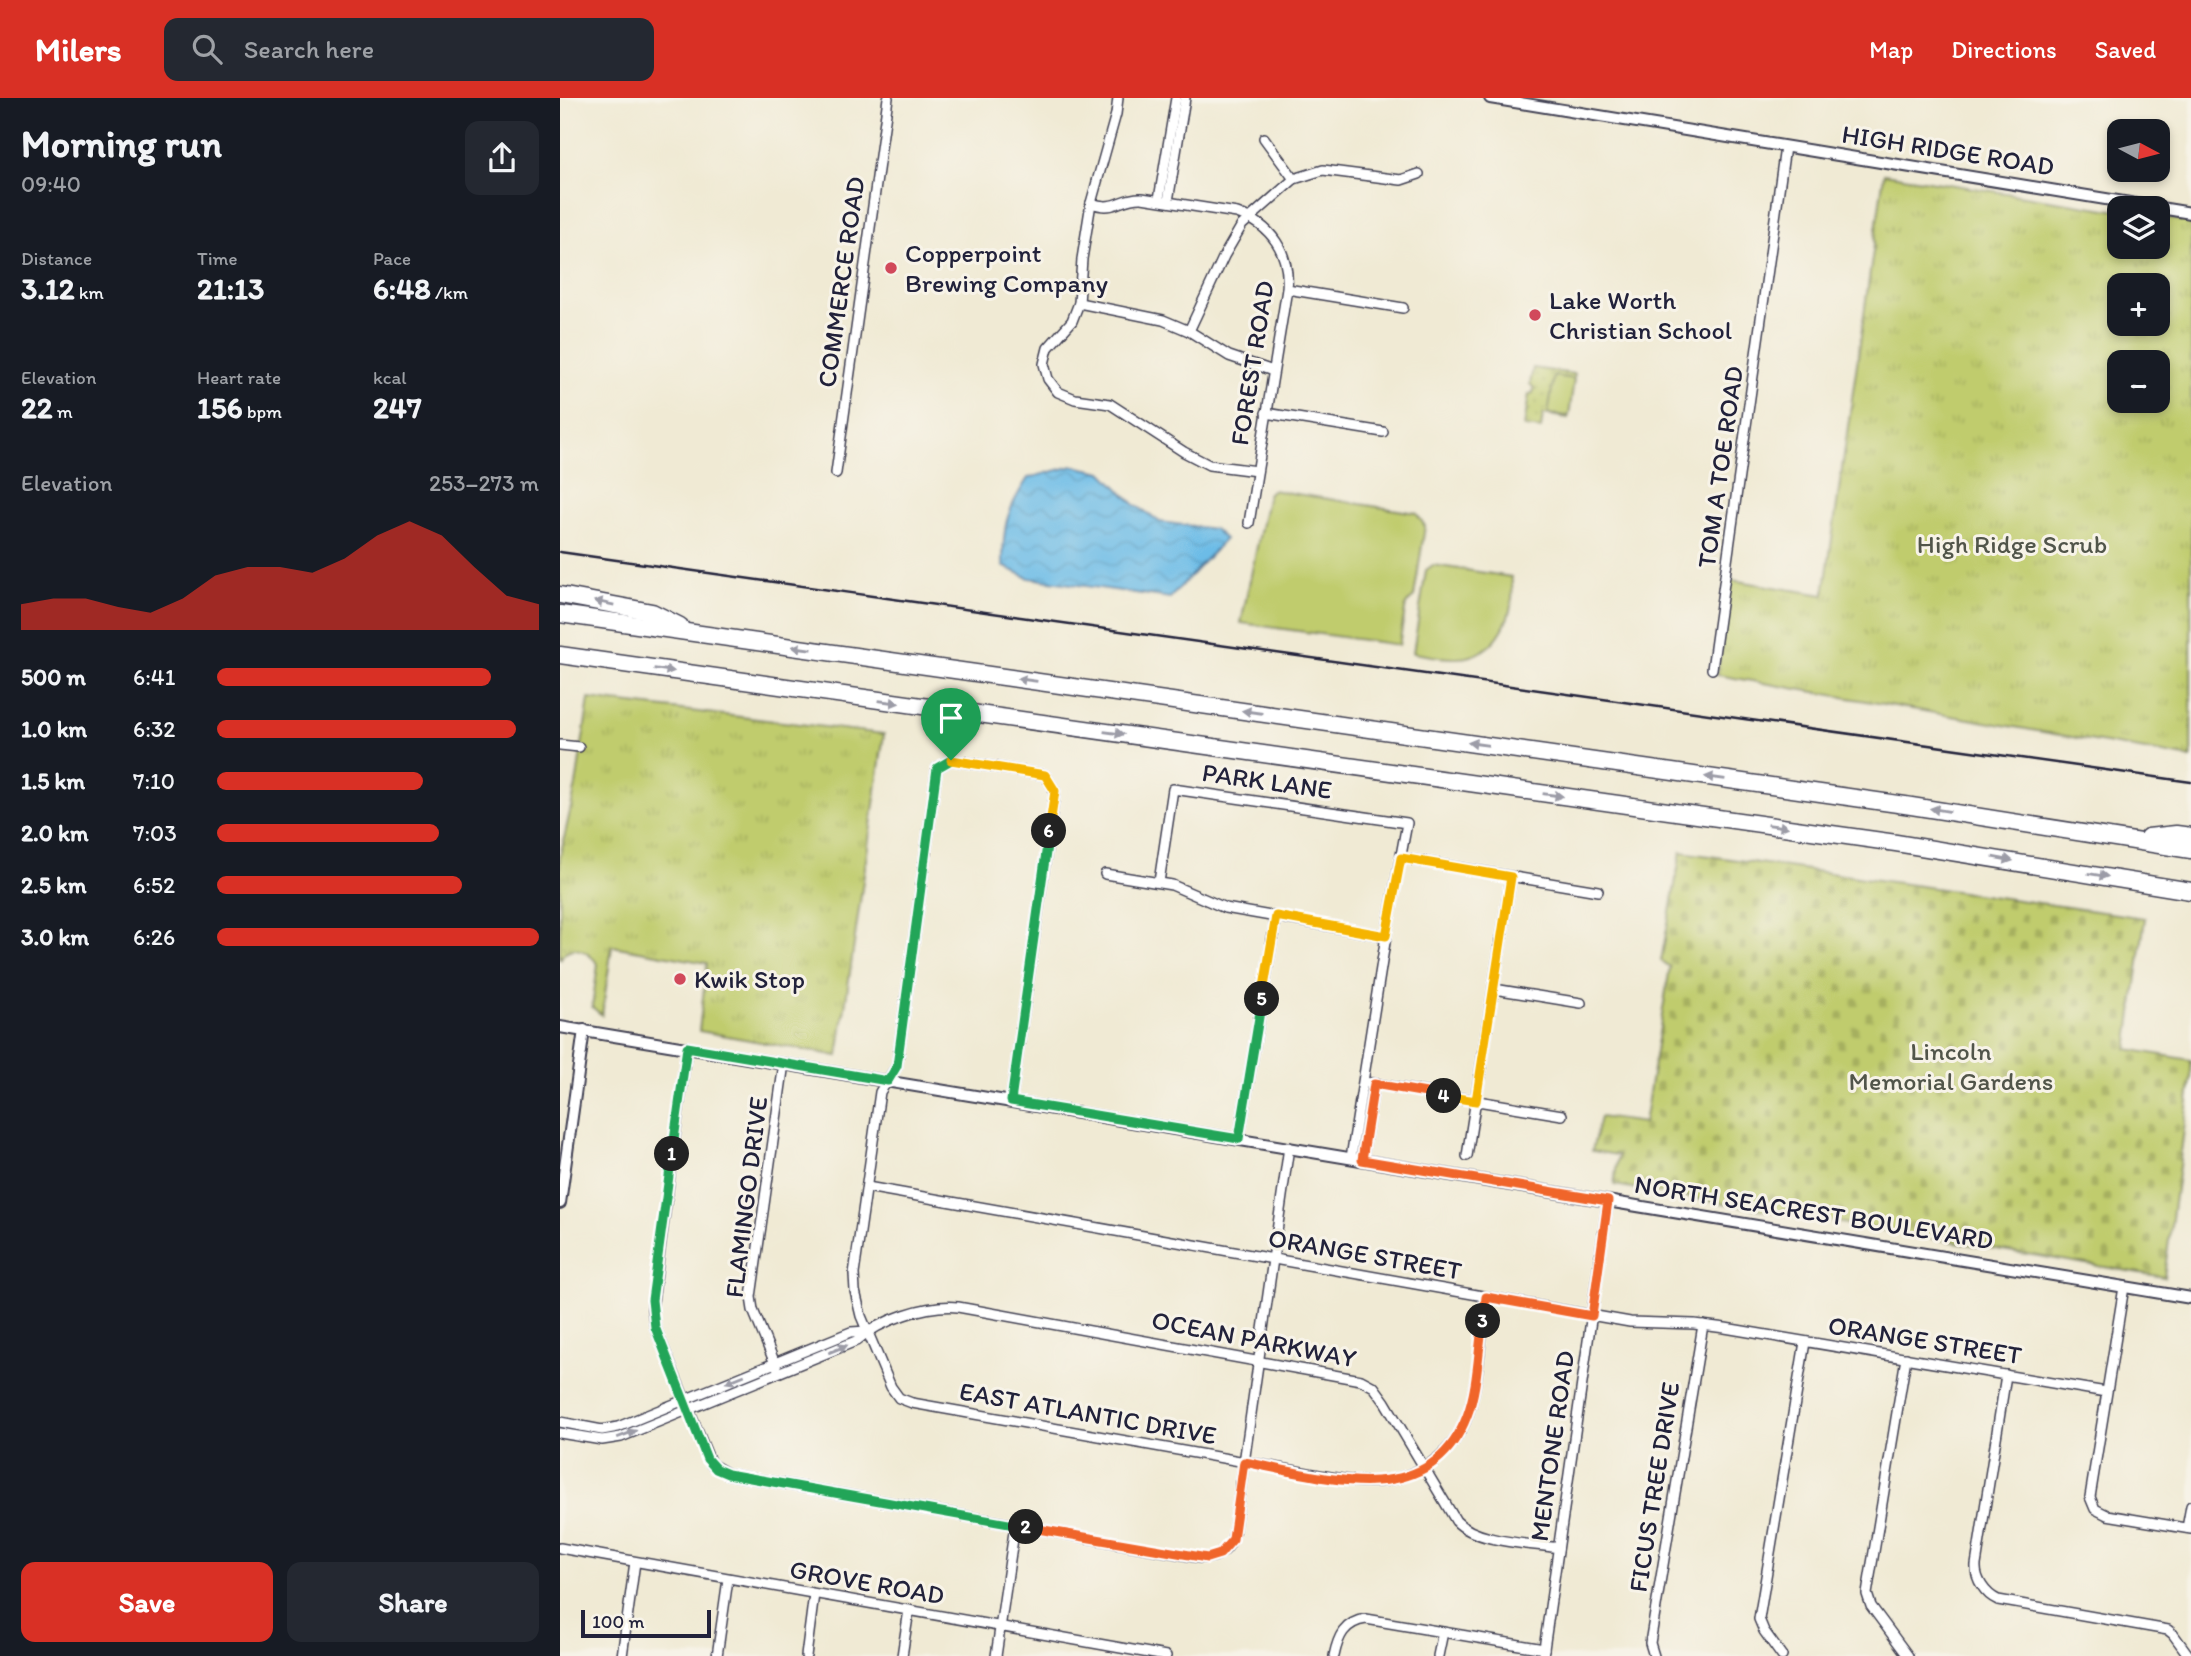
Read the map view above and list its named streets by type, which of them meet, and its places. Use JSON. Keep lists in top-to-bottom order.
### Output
{
  "streets": {
    "street": [
      "HIGH RIDGE ROAD",
      "COMMERCE ROAD",
      "FOREST ROAD",
      "TOM A TOE ROAD",
      "PARK LANE",
      "FLAMINGO DRIVE",
      "NORTH SEACREST BOULEVARD",
      "ORANGE STREET",
      "OCEAN PARKWAY",
      "EAST ATLANTIC DRIVE",
      "MENTONE ROAD",
      "FICUS TREE DRIVE",
      "GROVE ROAD"
    ]
  },
  "crossings": [
    ["HIGH RIDGE ROAD", "TOM A TOE ROAD"],
    ["FLAMINGO DRIVE", "NORTH SEACREST BOULEVARD"],
    ["FLAMINGO DRIVE", "OCEAN PARKWAY"],
    ["NORTH SEACREST BOULEVARD", "EAST ATLANTIC DRIVE"],
    ["NORTH SEACREST BOULEVARD", "MENTONE ROAD"],
    ["ORANGE STREET", "EAST ATLANTIC DRIVE"],
    ["ORANGE STREET", "MENTONE ROAD"],
    ["ORANGE STREET", "FICUS TREE DRIVE"],
    ["OCEAN PARKWAY", "EAST ATLANTIC DRIVE"],
    ["OCEAN PARKWAY", "MENTONE ROAD"]
  ],
  "parks": ["High Ridge Scrub", "Lincoln Memorial Gardens"],
  "places": ["Copperpoint Brewing Company", "Lake Worth Christian School", "Kwik Stop"],
  "scale_bar": "100 m",
  "north": "right",
  "page": {
    "header": "Milers",
    "search": "Search here",
    "nav": ["Map", "Directions", "Saved"],
    "heading": ["Morning run", "09:40"],
    "map_buttons": ["+", "−"],
    "stats": [
      ["Distance", "3.12 km"],
      ["Time", "21:13"],
      ["Pace", "6:48 /km"],
      ["Elevation", "22 m"],
      ["Heart rate", "156 bpm"],
      ["kcal", "247"]
    ],
    "chart": ["Elevation", "253–273 m"],
    "list": [
      {
        "name": "500 m",
        "note": "6:41"
      },
      {
        "name": "1.0 km",
        "note": "6:32"
      },
      {
        "name": "1.5 km",
        "note": "7:10"
      },
      {
        "name": "2.0 km",
        "note": "7:03"
      },
      {
        "name": "2.5 km",
        "note": "6:52"
      },
      {
        "name": "3.0 km",
        "note": "6:26"
      }
    ],
    "pins": [
      "6",
      "5",
      "4",
      "1",
      "3",
      "2"
    ],
    "buttons": ["Save", "Share"],
    "scale": "100 m"
  }
}
